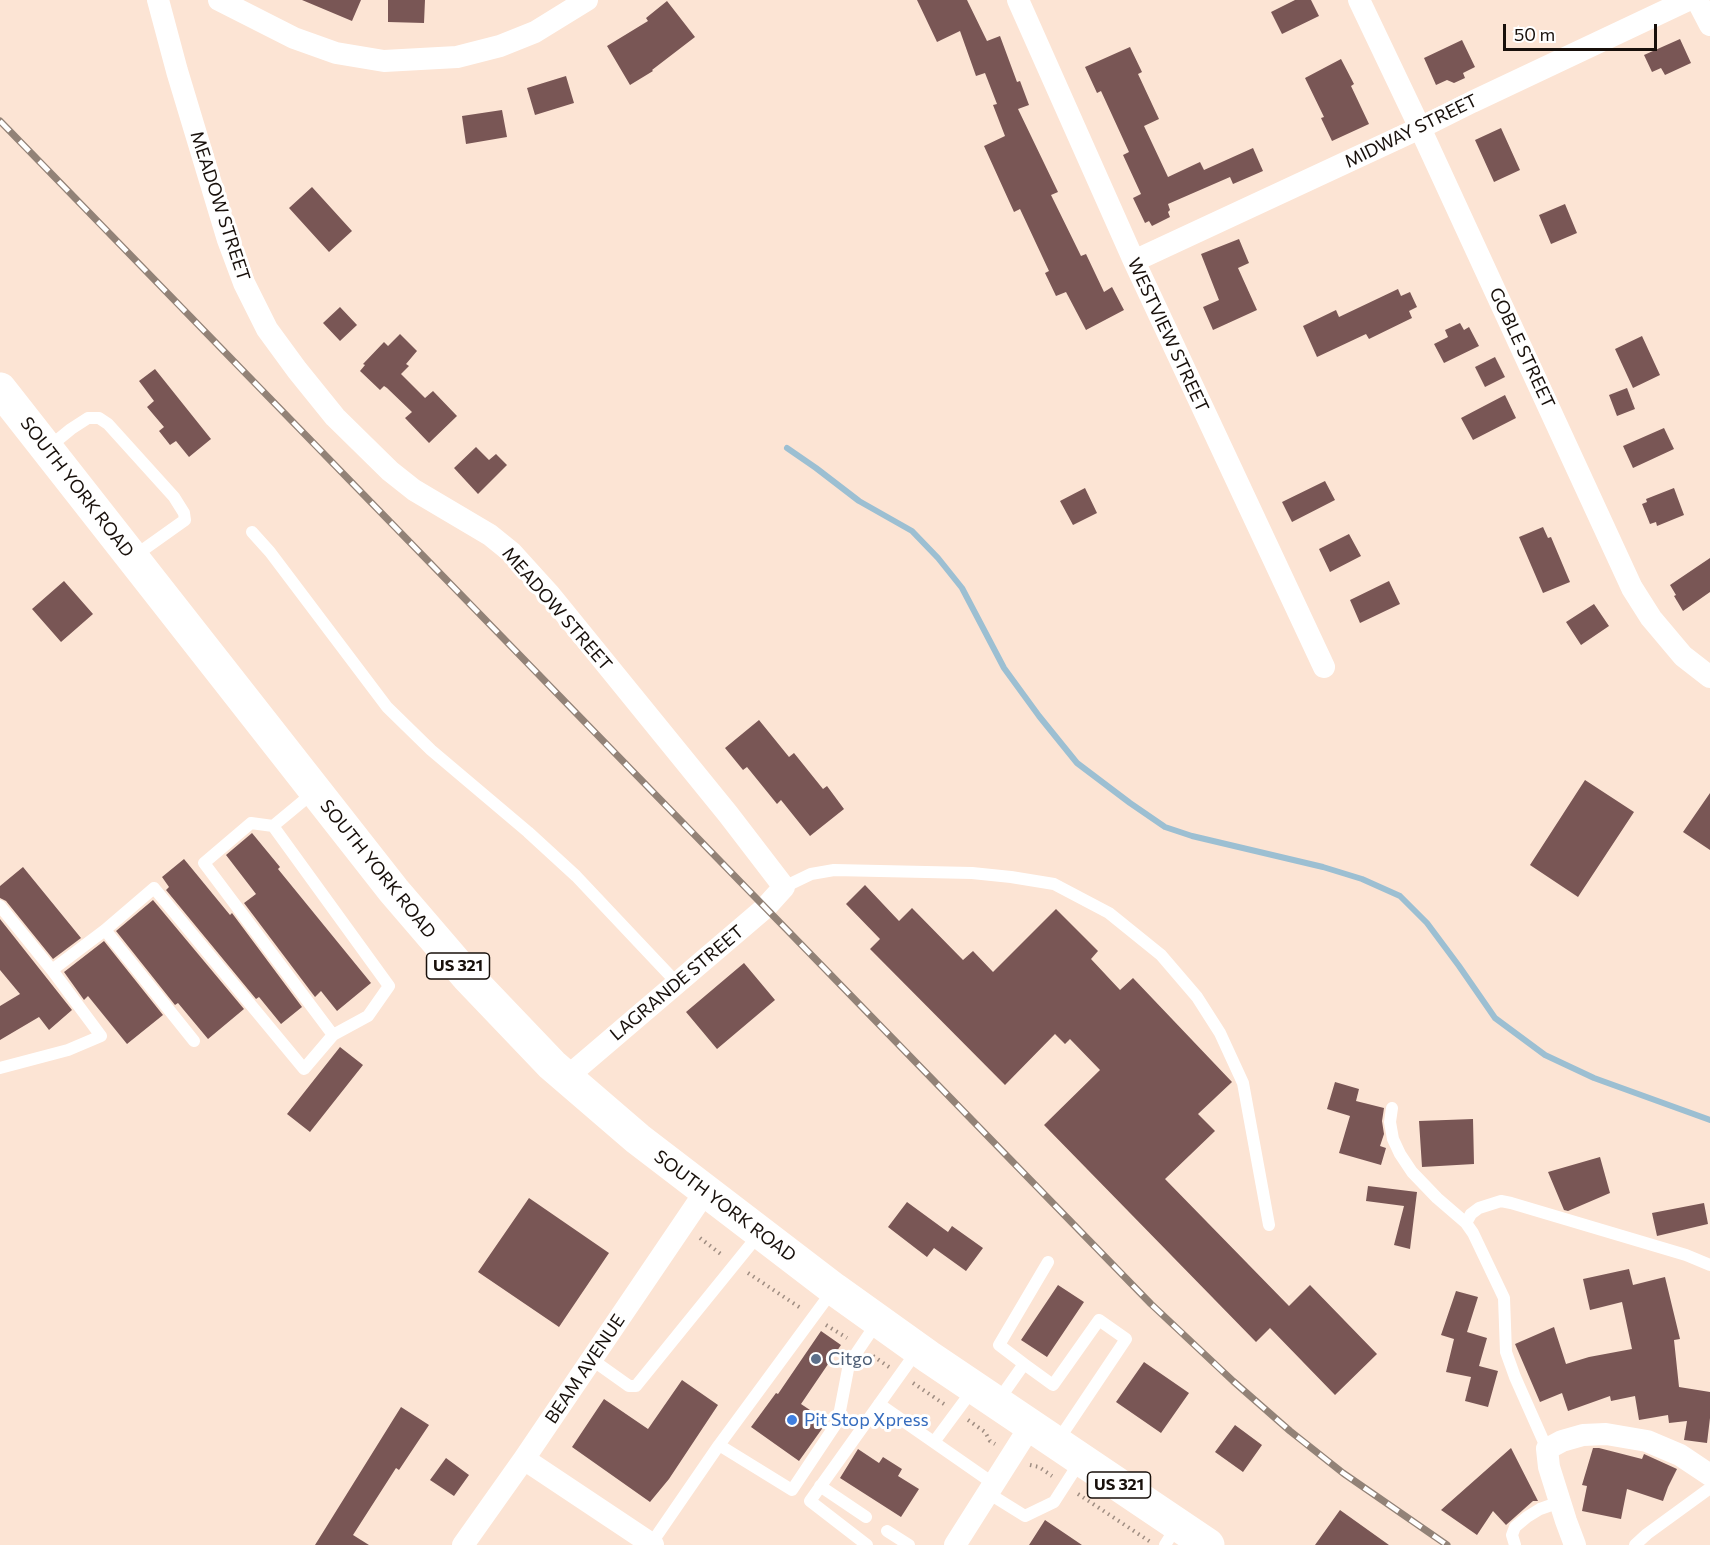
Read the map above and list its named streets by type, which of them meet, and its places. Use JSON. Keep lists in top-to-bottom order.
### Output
{
  "streets": {
    "main road": ["SOUTH YORK ROAD", "US 321"],
    "street": [
      "MIDWAY STREET",
      "MEADOW STREET",
      "WESTVIEW STREET",
      "GOBLE STREET",
      "LAGRANDE STREET",
      "BEAM AVENUE"
    ]
  },
  "crossings": [
    ["MIDWAY STREET", "WESTVIEW STREET"],
    ["MIDWAY STREET", "GOBLE STREET"],
    ["MEADOW STREET", "LAGRANDE STREET"],
    ["SOUTH YORK ROAD", "US 321"],
    ["SOUTH YORK ROAD", "LAGRANDE STREET"],
    ["SOUTH YORK ROAD", "BEAM AVENUE"]
  ],
  "places": ["Citgo", "Pit Stop Xpress"],
  "scale_bar": "50 m"
}
